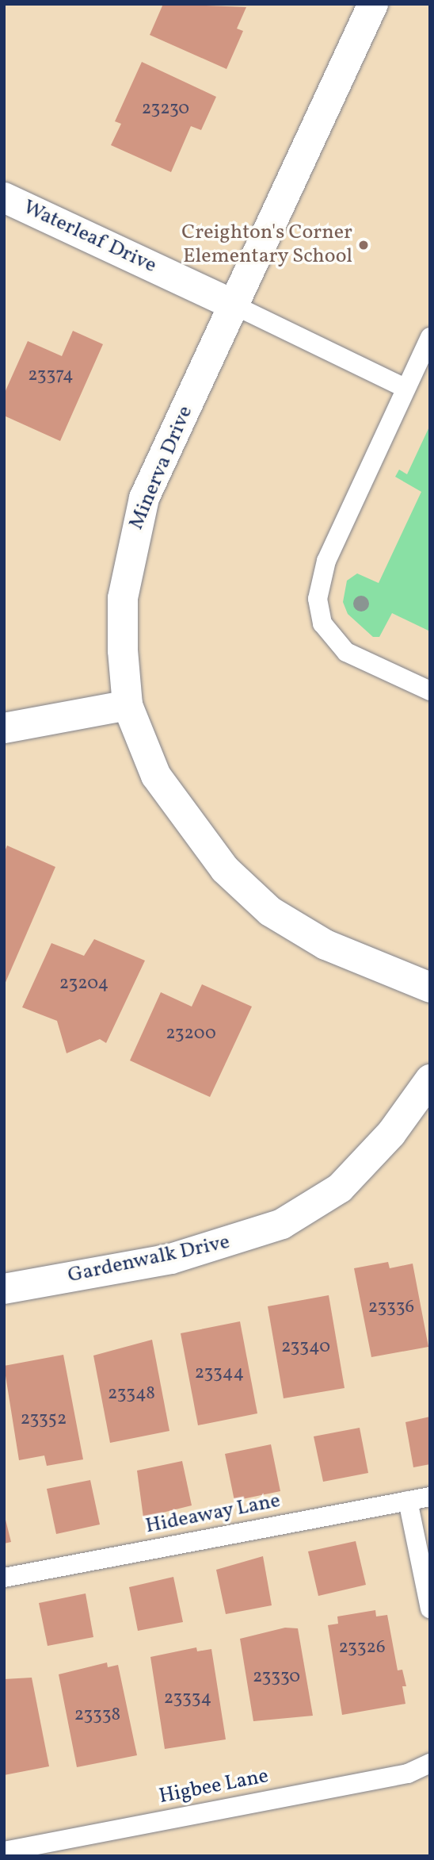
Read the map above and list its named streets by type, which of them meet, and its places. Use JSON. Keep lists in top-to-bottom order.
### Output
{
  "streets": {
    "street": ["Waterleaf Drive", "Minerva Drive", "Gardenwalk Drive"],
    "lane": ["Hideaway Lane", "Higbee Lane"]
  },
  "crossings": [
    ["Waterleaf Drive", "Minerva Drive"]
  ],
  "places": ["Creighton's Corner Elementary School"],
  "house_numbers": [
    "23230",
    "23374",
    "23204",
    "23200",
    "23336",
    "23340",
    "23344",
    "23348",
    "23352",
    "23326",
    "23330",
    "23334",
    "23338"
  ]
}
